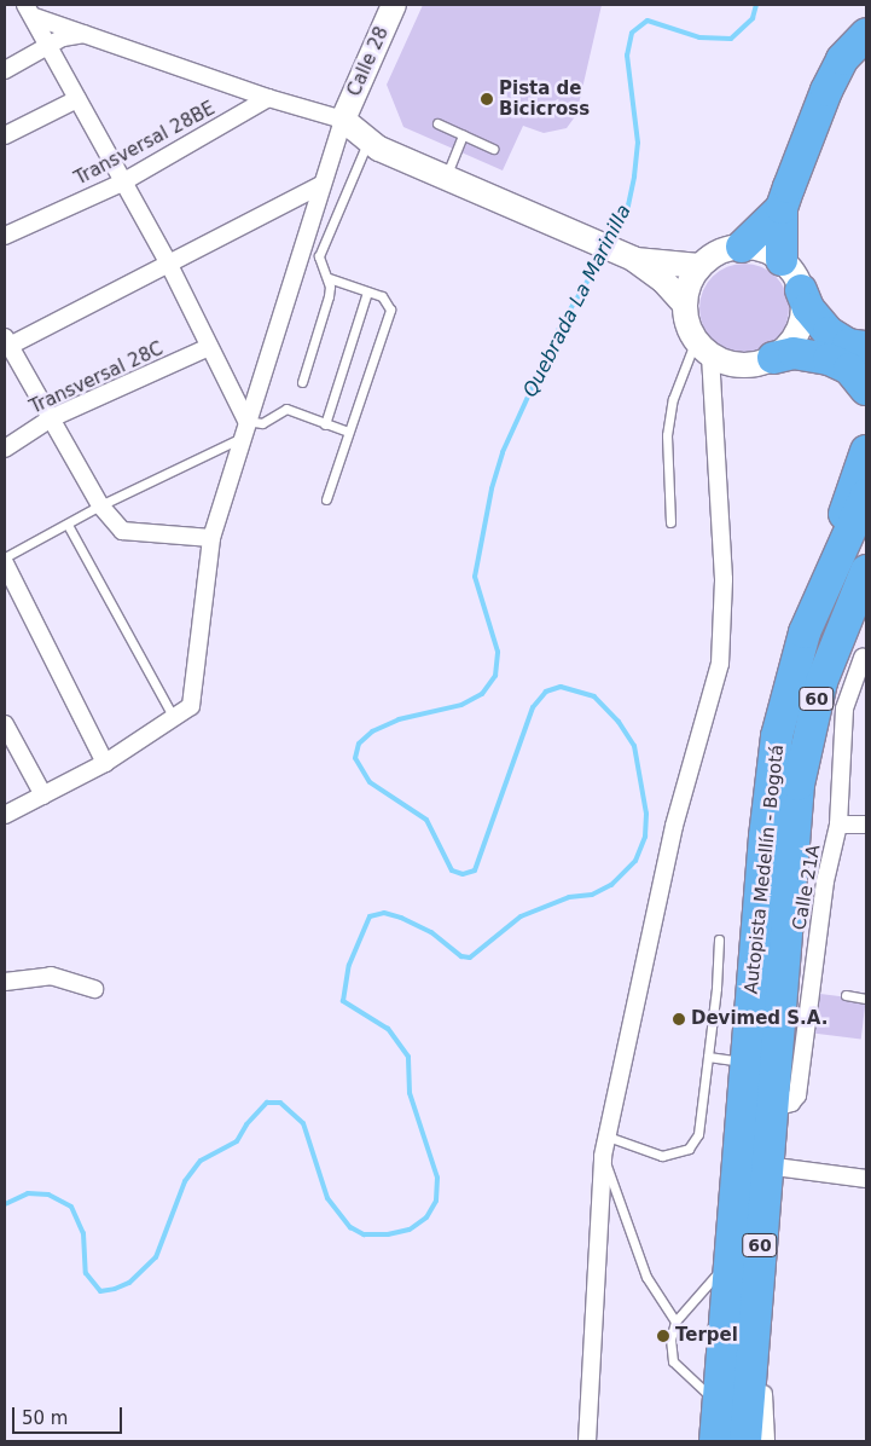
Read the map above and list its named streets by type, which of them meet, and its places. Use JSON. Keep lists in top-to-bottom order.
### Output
{
  "streets": {
    "highway": ["60", "Autopista Medellín - Bogotá"],
    "main road": ["Calle 28"],
    "street": ["Transversal 28BE", "Transversal 28C", "Calle 21A"]
  },
  "crossings": [
    ["Autopista Medellín - Bogotá", "Calle 21A"]
  ],
  "water": ["Quebrada La Marinilla"],
  "places": ["Pista de Bicicross", "Devimed S.A.", "Terpel"],
  "scale_bar": "50 m"
}
